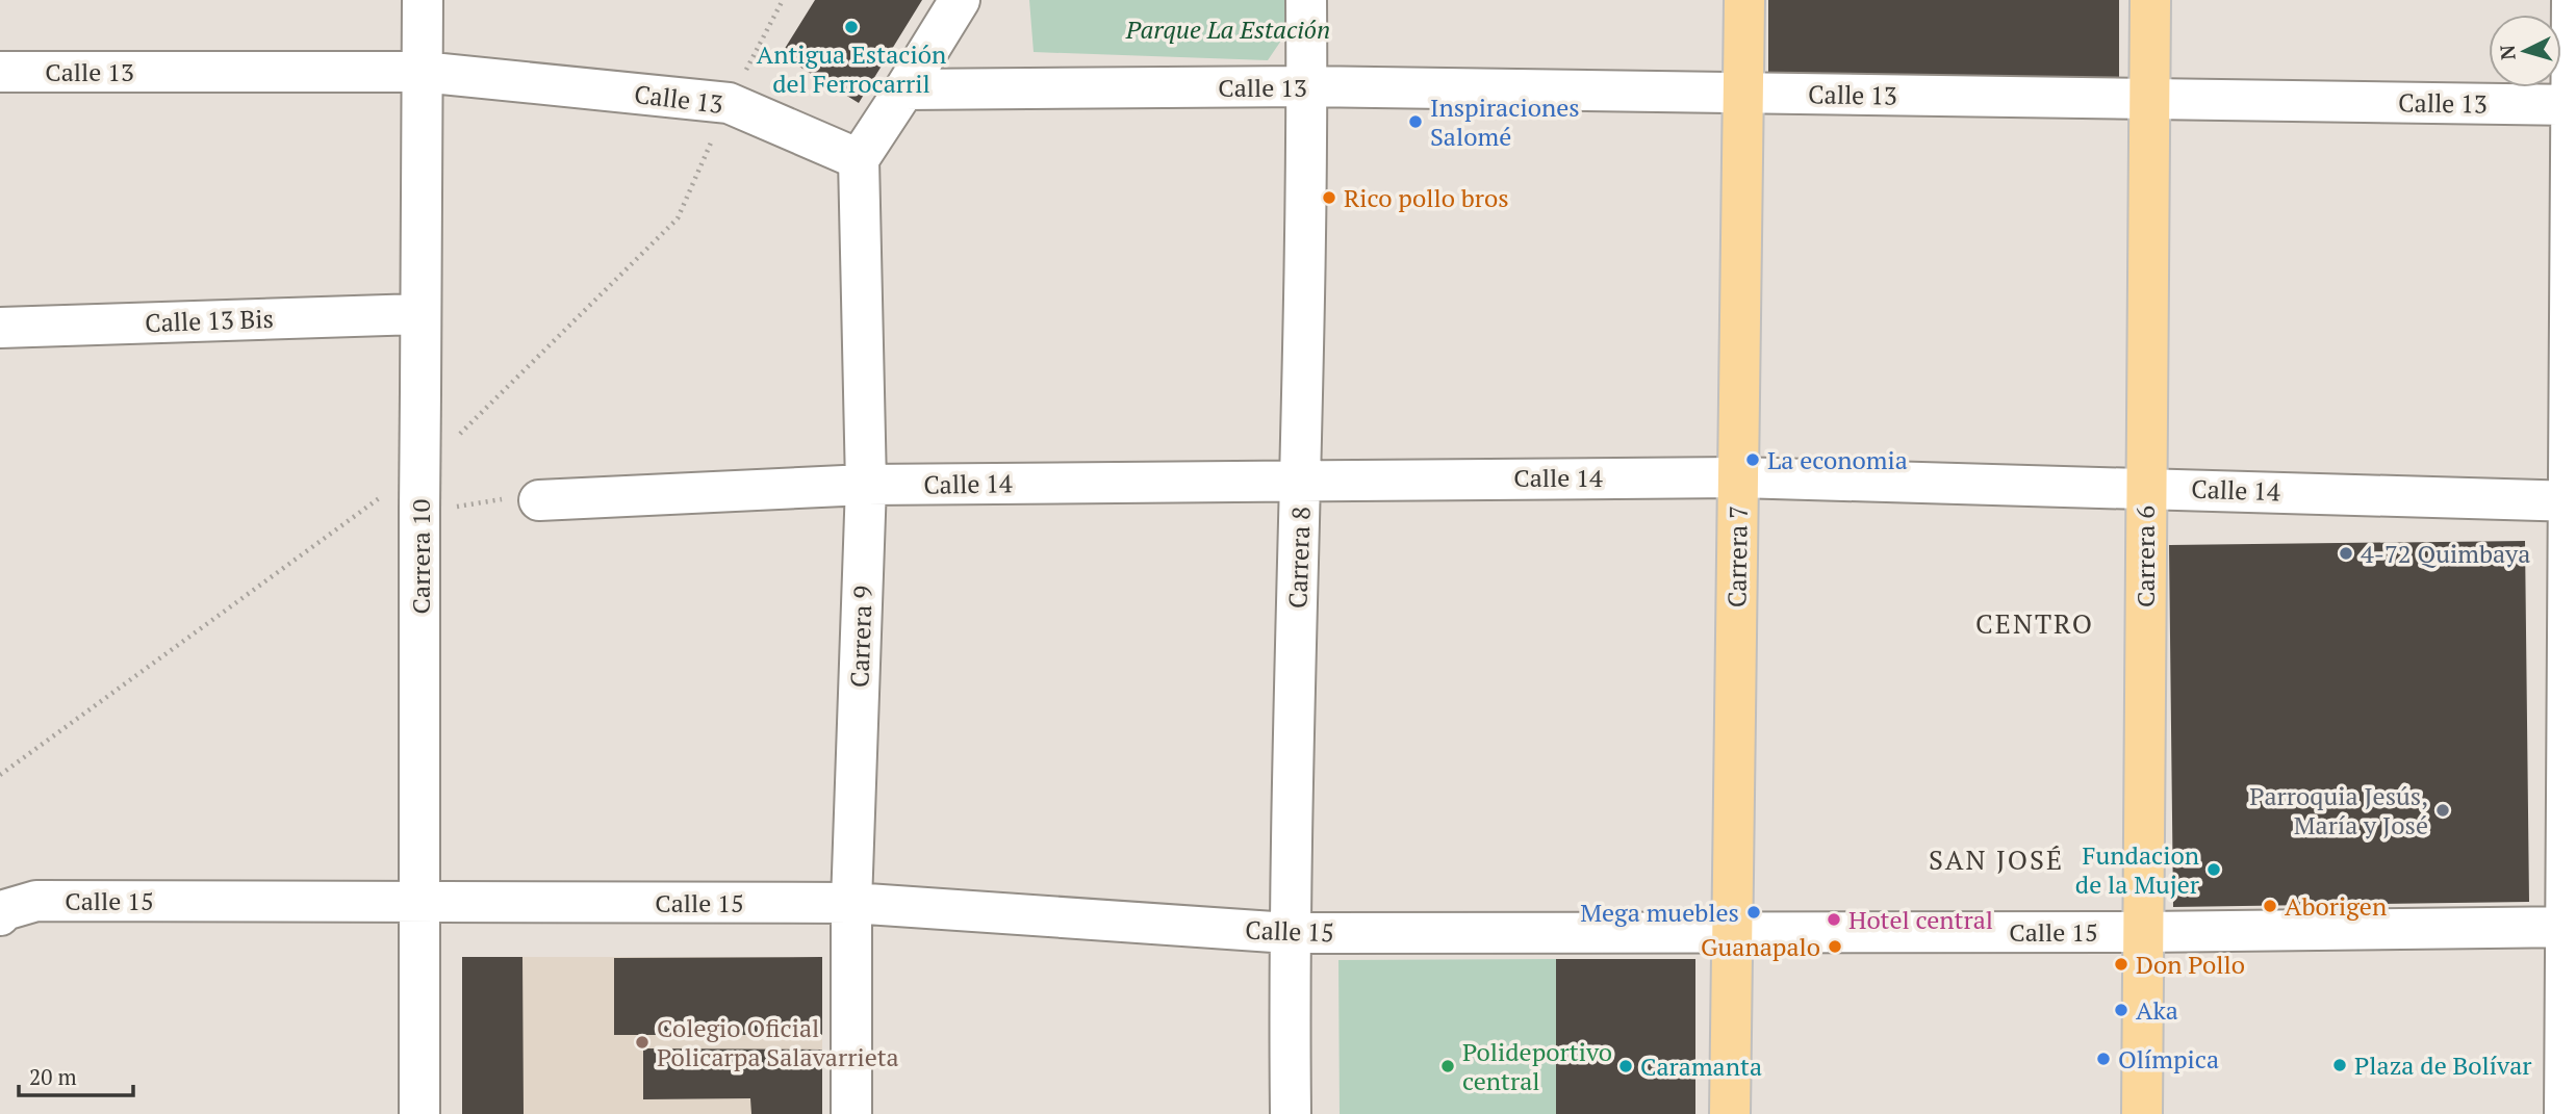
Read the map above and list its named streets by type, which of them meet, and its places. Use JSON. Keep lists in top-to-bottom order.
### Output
{
  "streets": {
    "main road": ["Carrera 7", "Carrera 6"],
    "street": [
      "Calle 13",
      "Calle 13 Bis",
      "Calle 14",
      "Carrera 10",
      "Carrera 8",
      "Carrera 9",
      "Calle 15"
    ]
  },
  "crossings": [
    ["Calle 13", "Carrera 10"],
    ["Calle 13", "Carrera 7"],
    ["Calle 13", "Carrera 6"],
    ["Calle 13", "Carrera 8"],
    ["Calle 13", "Carrera 9"],
    ["Calle 13 Bis", "Carrera 10"],
    ["Calle 14", "Carrera 7"],
    ["Calle 14", "Carrera 6"],
    ["Calle 14", "Carrera 8"],
    ["Calle 14", "Carrera 9"],
    ["Carrera 10", "Calle 15"],
    ["Carrera 7", "Calle 15"],
    ["Carrera 6", "Calle 15"],
    ["Carrera 8", "Calle 15"],
    ["Carrera 9", "Calle 15"]
  ],
  "districts": ["CENTRO", "SAN JOSÉ"],
  "parks": ["Parque La Estación"],
  "places": [
    "Antigua Estación del Ferrocarril",
    "Inspiraciones Salomé",
    "Rico pollo bros",
    "La economia",
    "4-72 Quimbaya",
    "Parroquia Jesús, María y José",
    "Fundacion de la Mujer",
    "Aborigen",
    "Mega muebles",
    "Hotel central",
    "Guanapalo",
    "Don Pollo",
    "Aka",
    "Colegio Oficial Policarpa Salavarrieta",
    "Olímpica",
    "Plaza de Bolívar",
    "Polideportivo central",
    "Caramanta"
  ],
  "scale_bar": "20 m",
  "north": "left"
}
